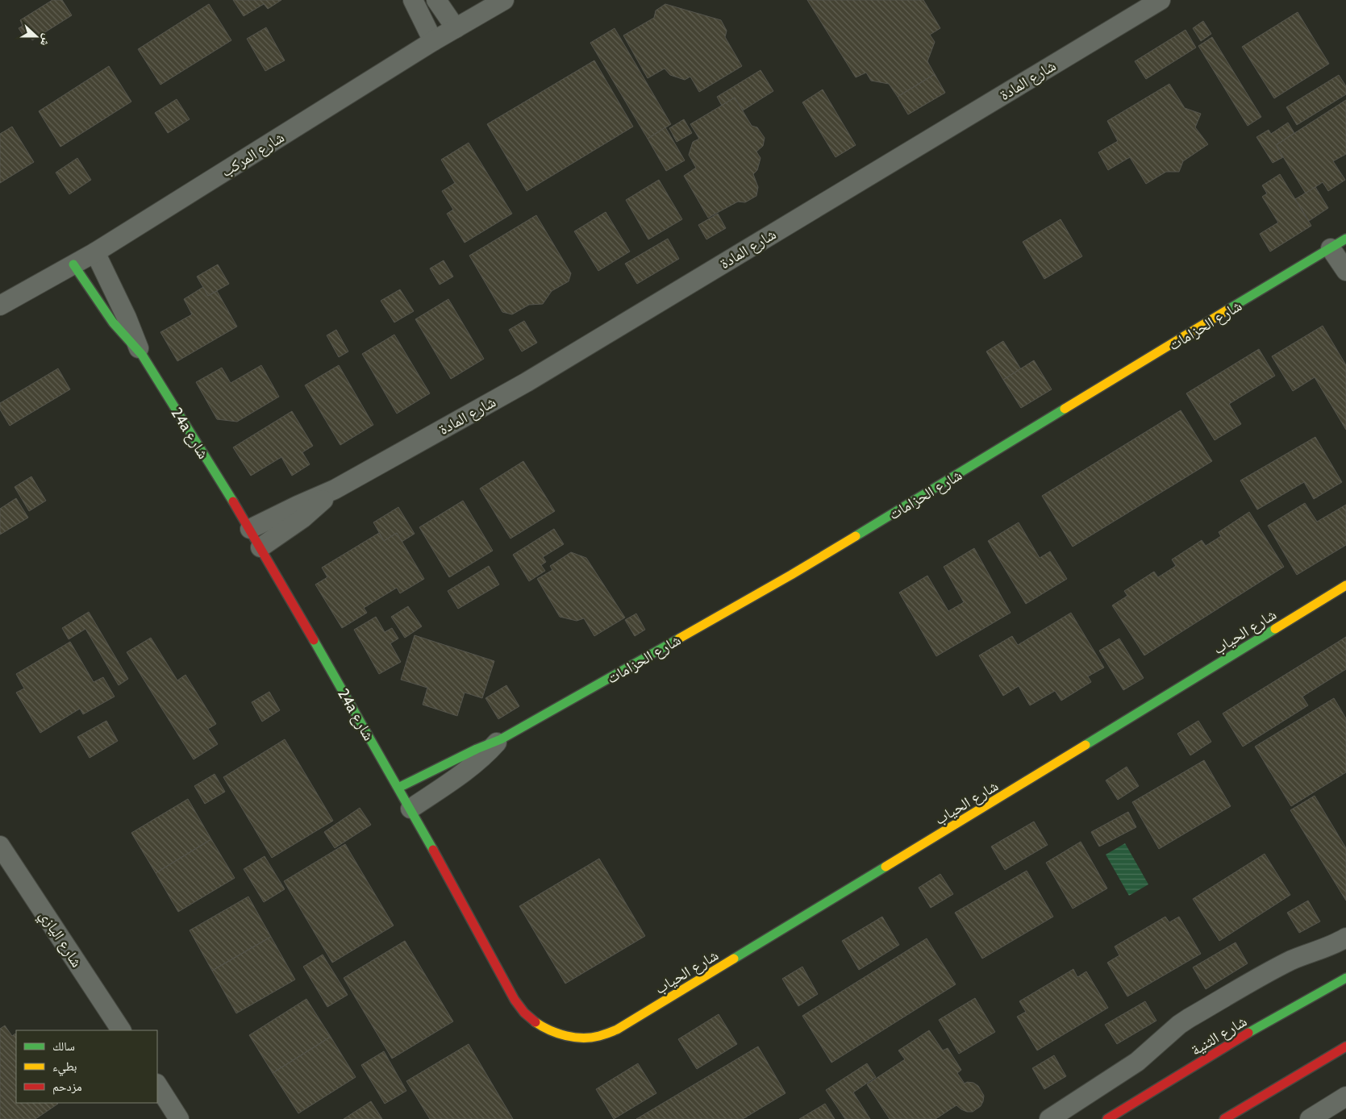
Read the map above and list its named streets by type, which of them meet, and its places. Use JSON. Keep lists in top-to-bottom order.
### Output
{
  "streets": {
    "street": [
      "شارع المادة",
      "شارع المركب",
      "شارع الحزامات",
      "24a شارع",
      "شارع الحياب",
      "شارع اليازي",
      "شارع الثنية"
    ]
  },
  "crossings": [
    ["شارع المادة", "24a شارع"],
    ["شارع المركب", "24a شارع"],
    ["شارع الحزامات", "24a شارع"],
    ["24a شارع", "شارع الحياب"]
  ],
  "legend": ["سالك", "بطيء", "مزدحم"],
  "north": "right"
}
